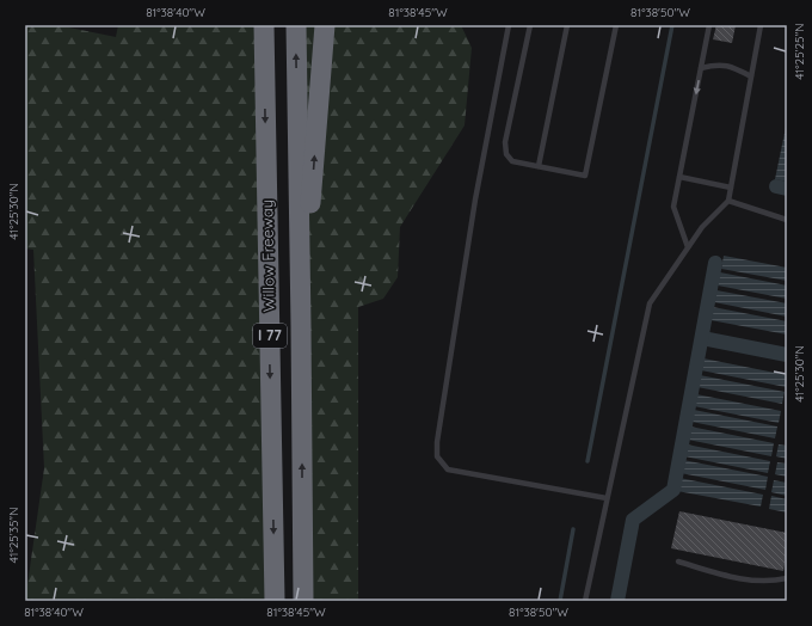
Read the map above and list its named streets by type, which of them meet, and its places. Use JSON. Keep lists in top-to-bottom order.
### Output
{
  "streets": {
    "highway": ["Willow Freeway", "I 77"]
  },
  "coordinates": [
    "81°38'40\"W",
    "81°38'45\"W",
    "81°38'50\"W",
    "41°25'25\"N",
    "41°25'30\"N",
    "41°25'35\"N"
  ]
}
